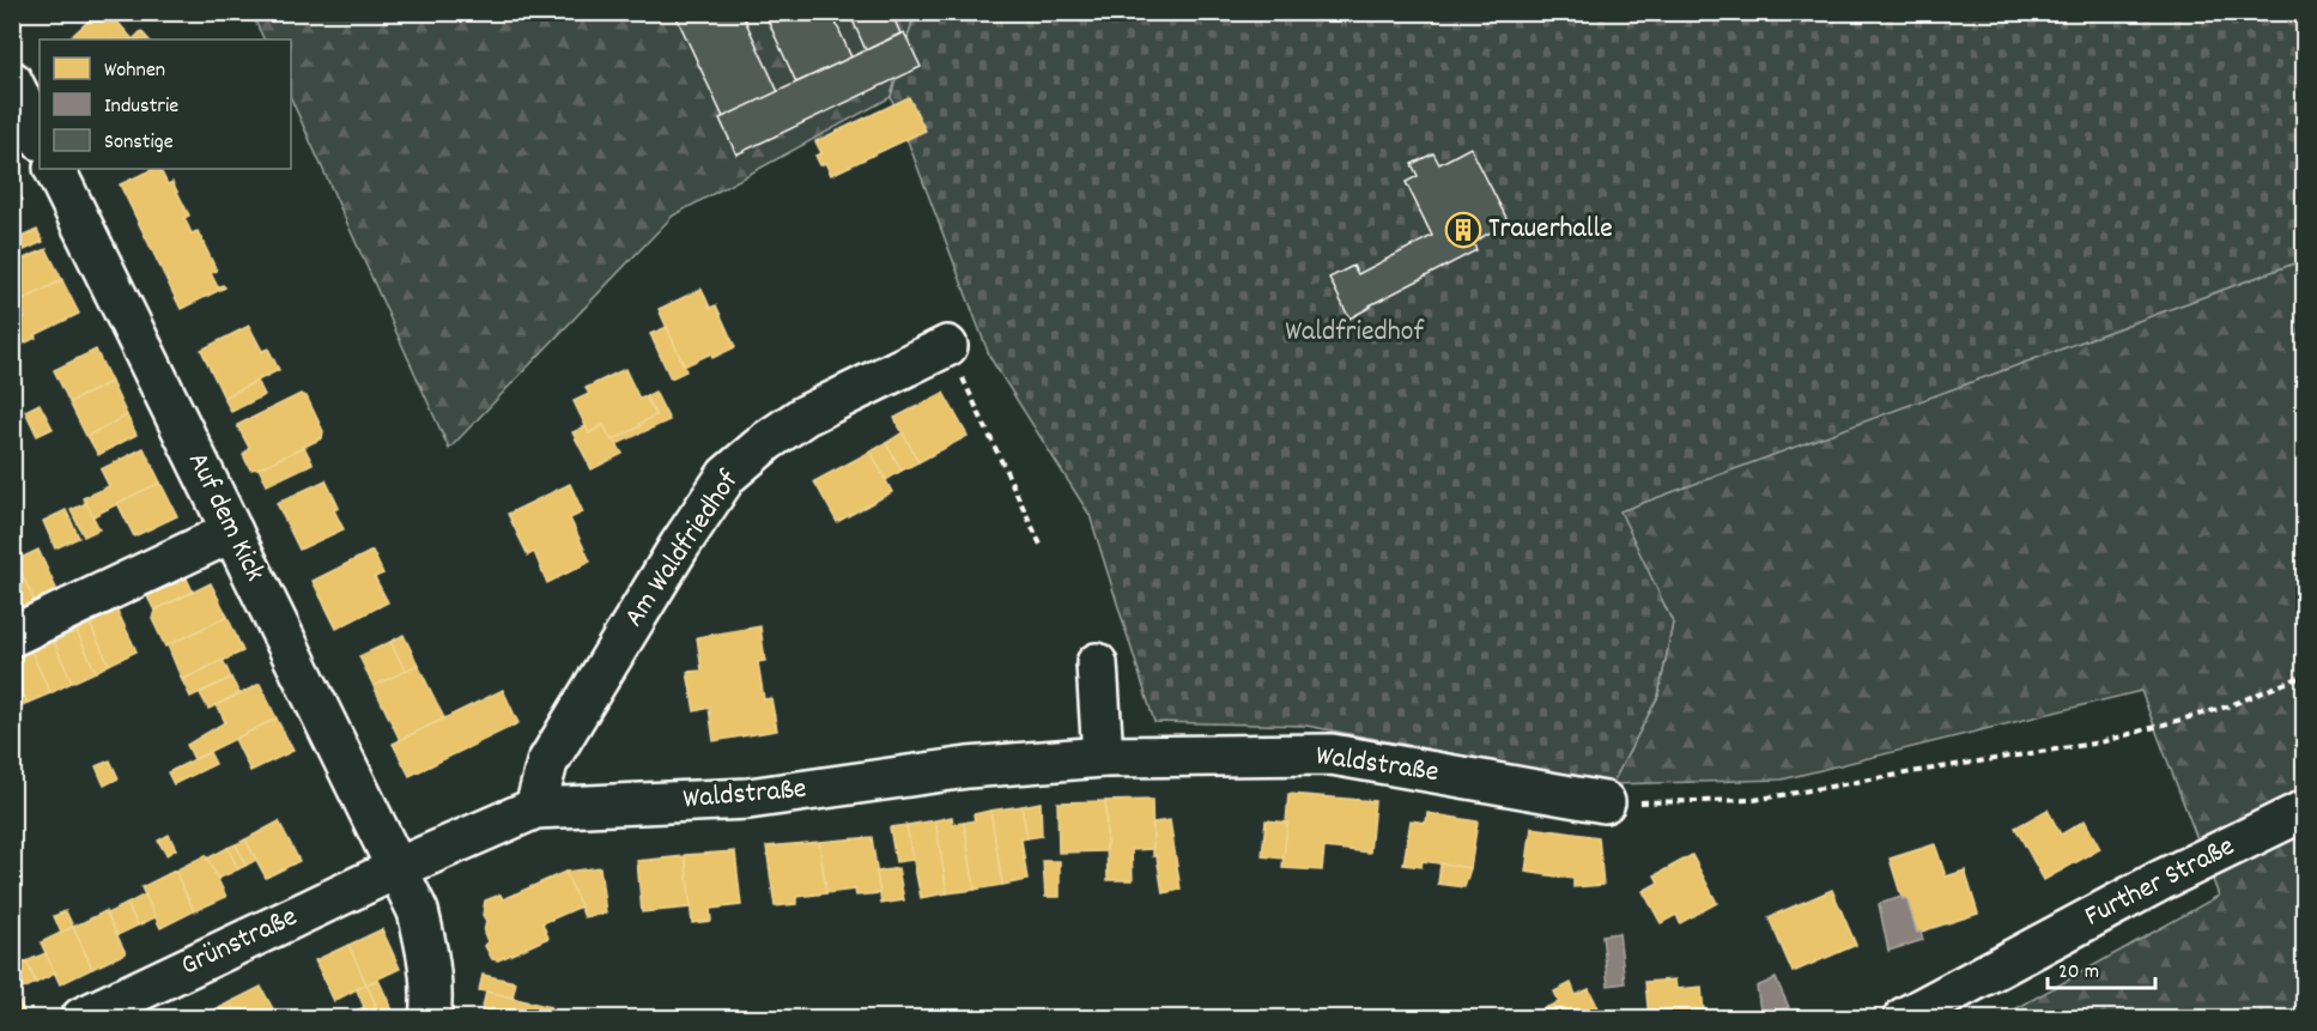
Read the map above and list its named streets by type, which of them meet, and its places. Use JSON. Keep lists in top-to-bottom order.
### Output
{
  "streets": {
    "street": [
      "Auf dem Kick",
      "Am Waldfriedhof",
      "Waldstraße",
      "Further Straße",
      "Grünstraße"
    ]
  },
  "crossings": [
    ["Auf dem Kick", "Waldstraße"],
    ["Auf dem Kick", "Grünstraße"],
    ["Am Waldfriedhof", "Waldstraße"],
    ["Waldstraße", "Grünstraße"]
  ],
  "parks": ["Waldfriedhof"],
  "places": {
    "building": ["Trauerhalle"]
  },
  "legend": ["Wohnen", "Industrie", "Sonstige"],
  "scale_bar": "20 m"
}
